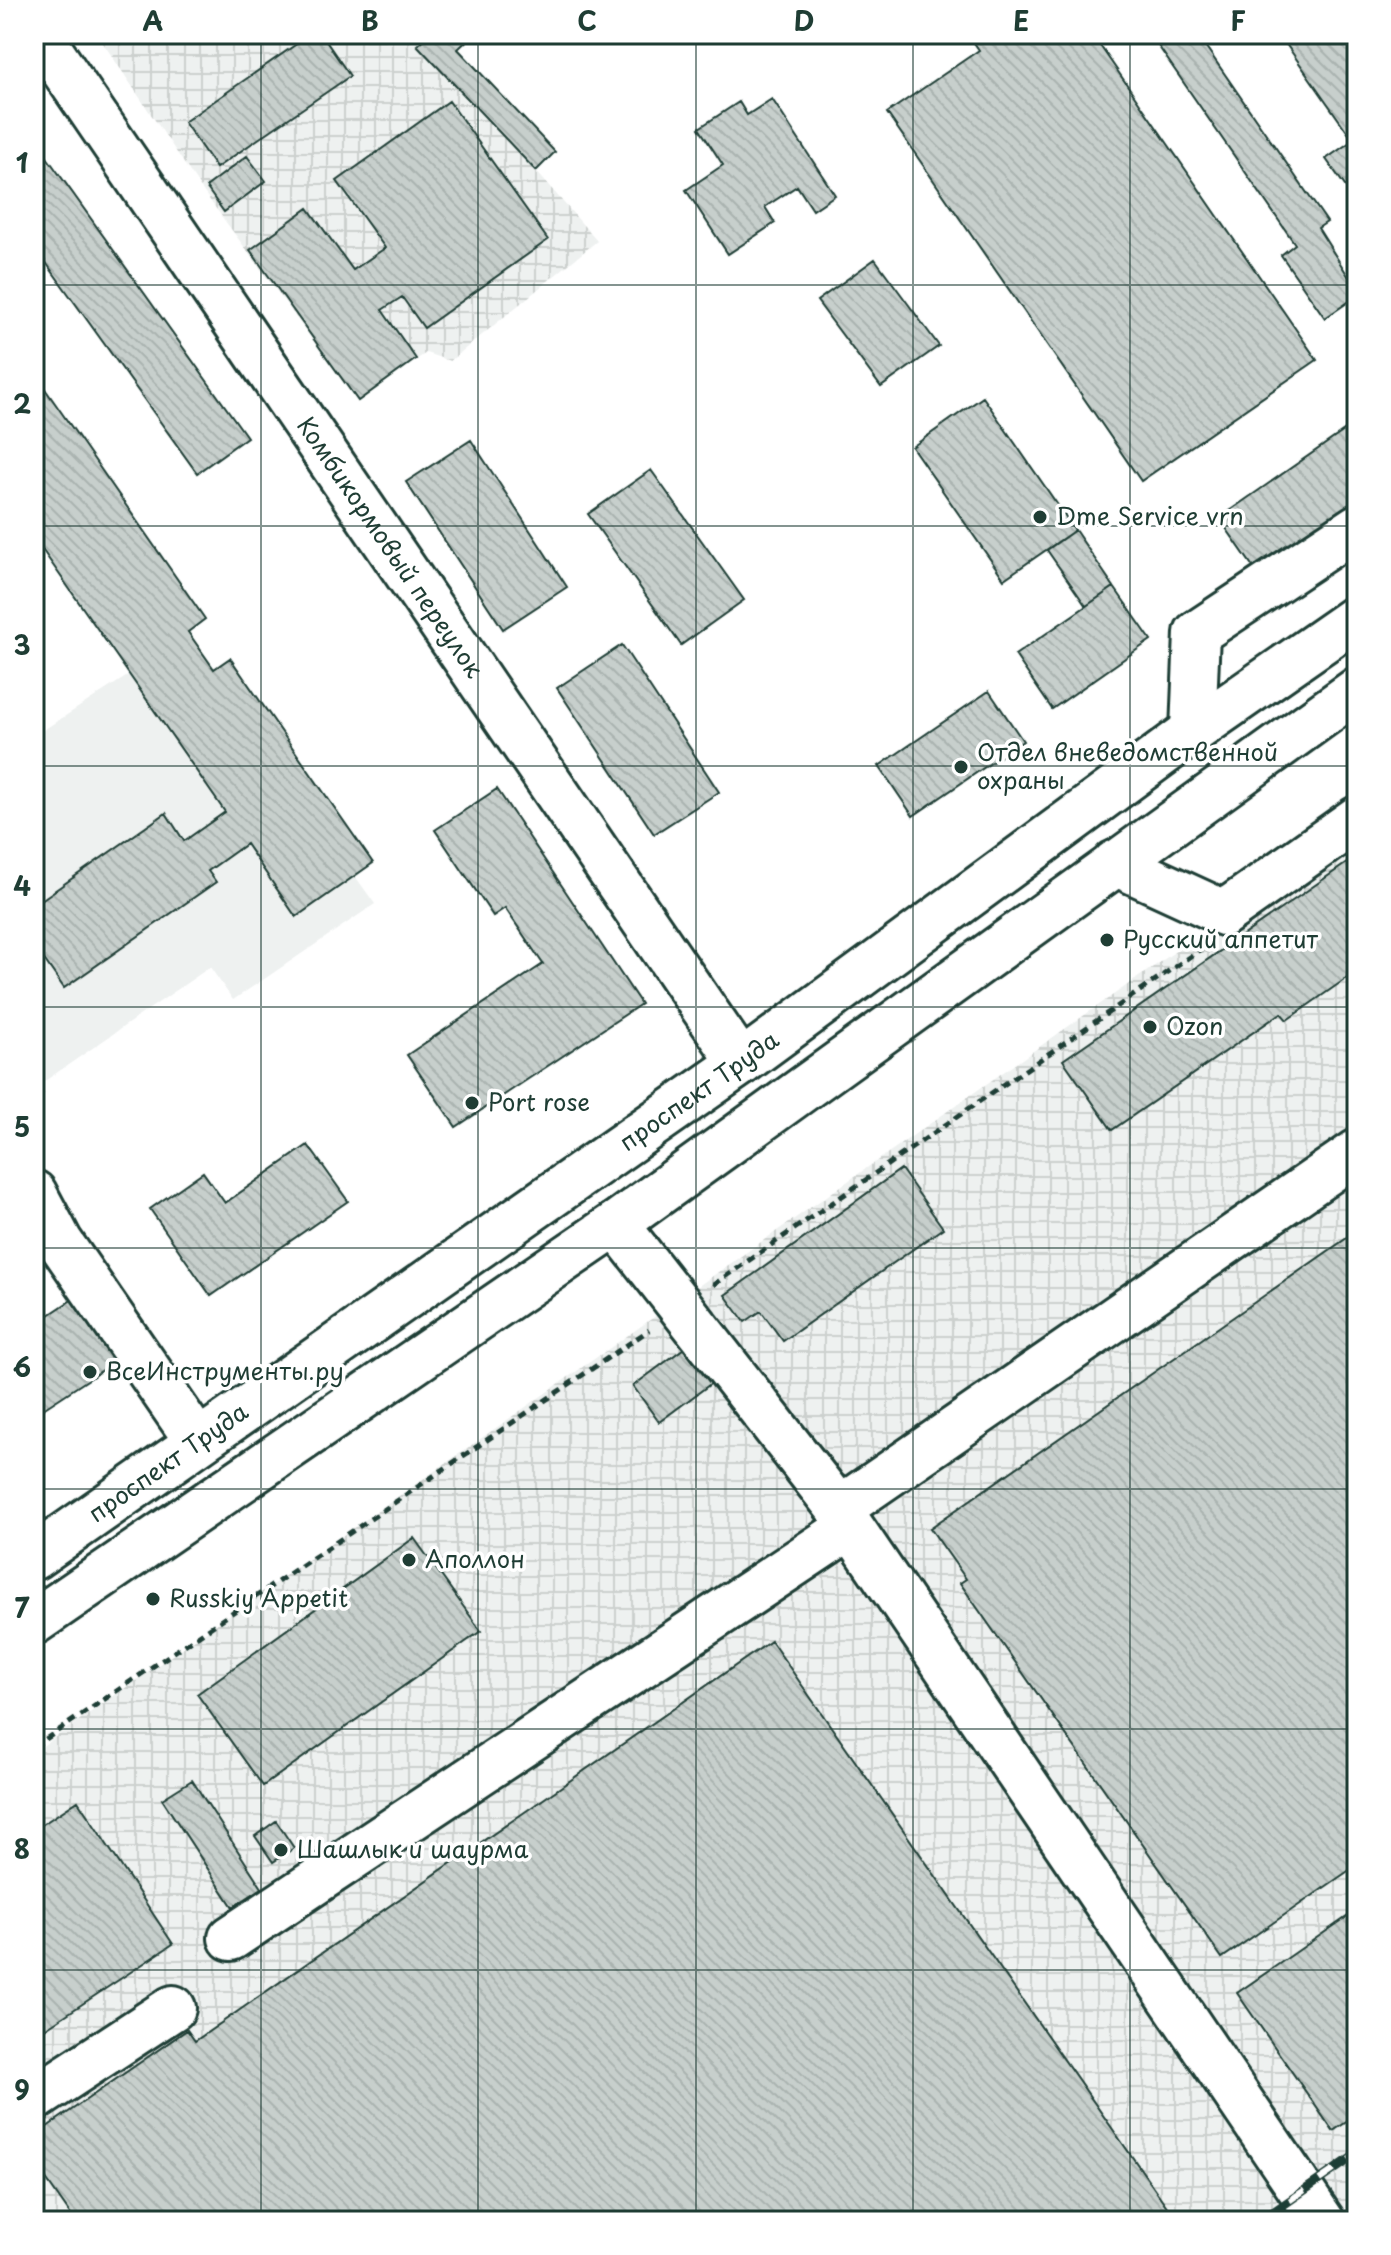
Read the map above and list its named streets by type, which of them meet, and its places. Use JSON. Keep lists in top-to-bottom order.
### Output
{
  "streets": {
    "main road": ["Комбикормовый переулок", "проспект Труда"]
  },
  "crossings": [
    ["Комбикормовый переулок", "проспект Труда"]
  ],
  "places": [
    "Dme Service vrn",
    "Отдел вневедомственной охраны",
    "Русский аппетит",
    "Ozon",
    "Port rose",
    "ВсеИнструменты.ру",
    "Аполлон",
    "Russkiy Appetit",
    "Шашлык и шаурма"
  ],
  "grid": {
    "columns": [
      "A",
      "B",
      "C",
      "D",
      "E",
      "F"
    ],
    "rows": [
      "1",
      "2",
      "3",
      "4",
      "5",
      "6",
      "7",
      "8",
      "9"
    ]
  }
}
